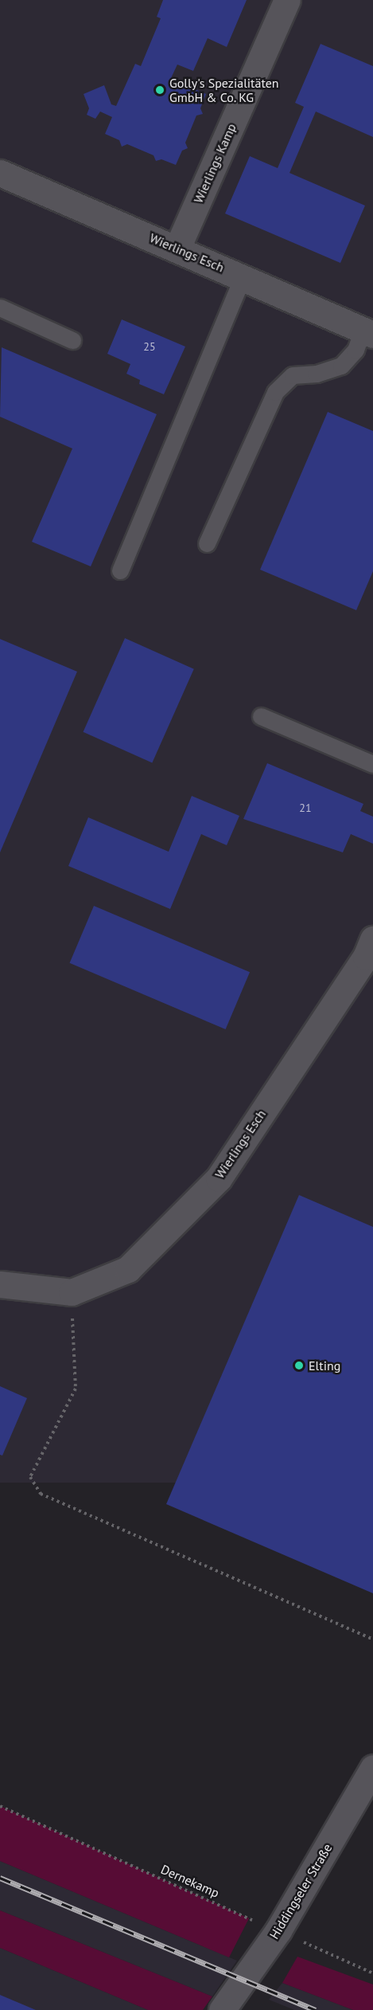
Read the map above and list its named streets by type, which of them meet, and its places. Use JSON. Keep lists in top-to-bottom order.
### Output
{
  "streets": {
    "street": ["Wierlings Kamp", "Wierlings Esch", "Hiddingseler Straße"],
    "path": ["Dernekamp"]
  },
  "crossings": [
    ["Wierlings Kamp", "Wierlings Esch"],
    ["Dernekamp", "Hiddingseler Straße"]
  ],
  "places": ["Golly's Spezialitäten GmbH & Co. KG", "Elting"],
  "house_numbers": ["25", "21"]
}
